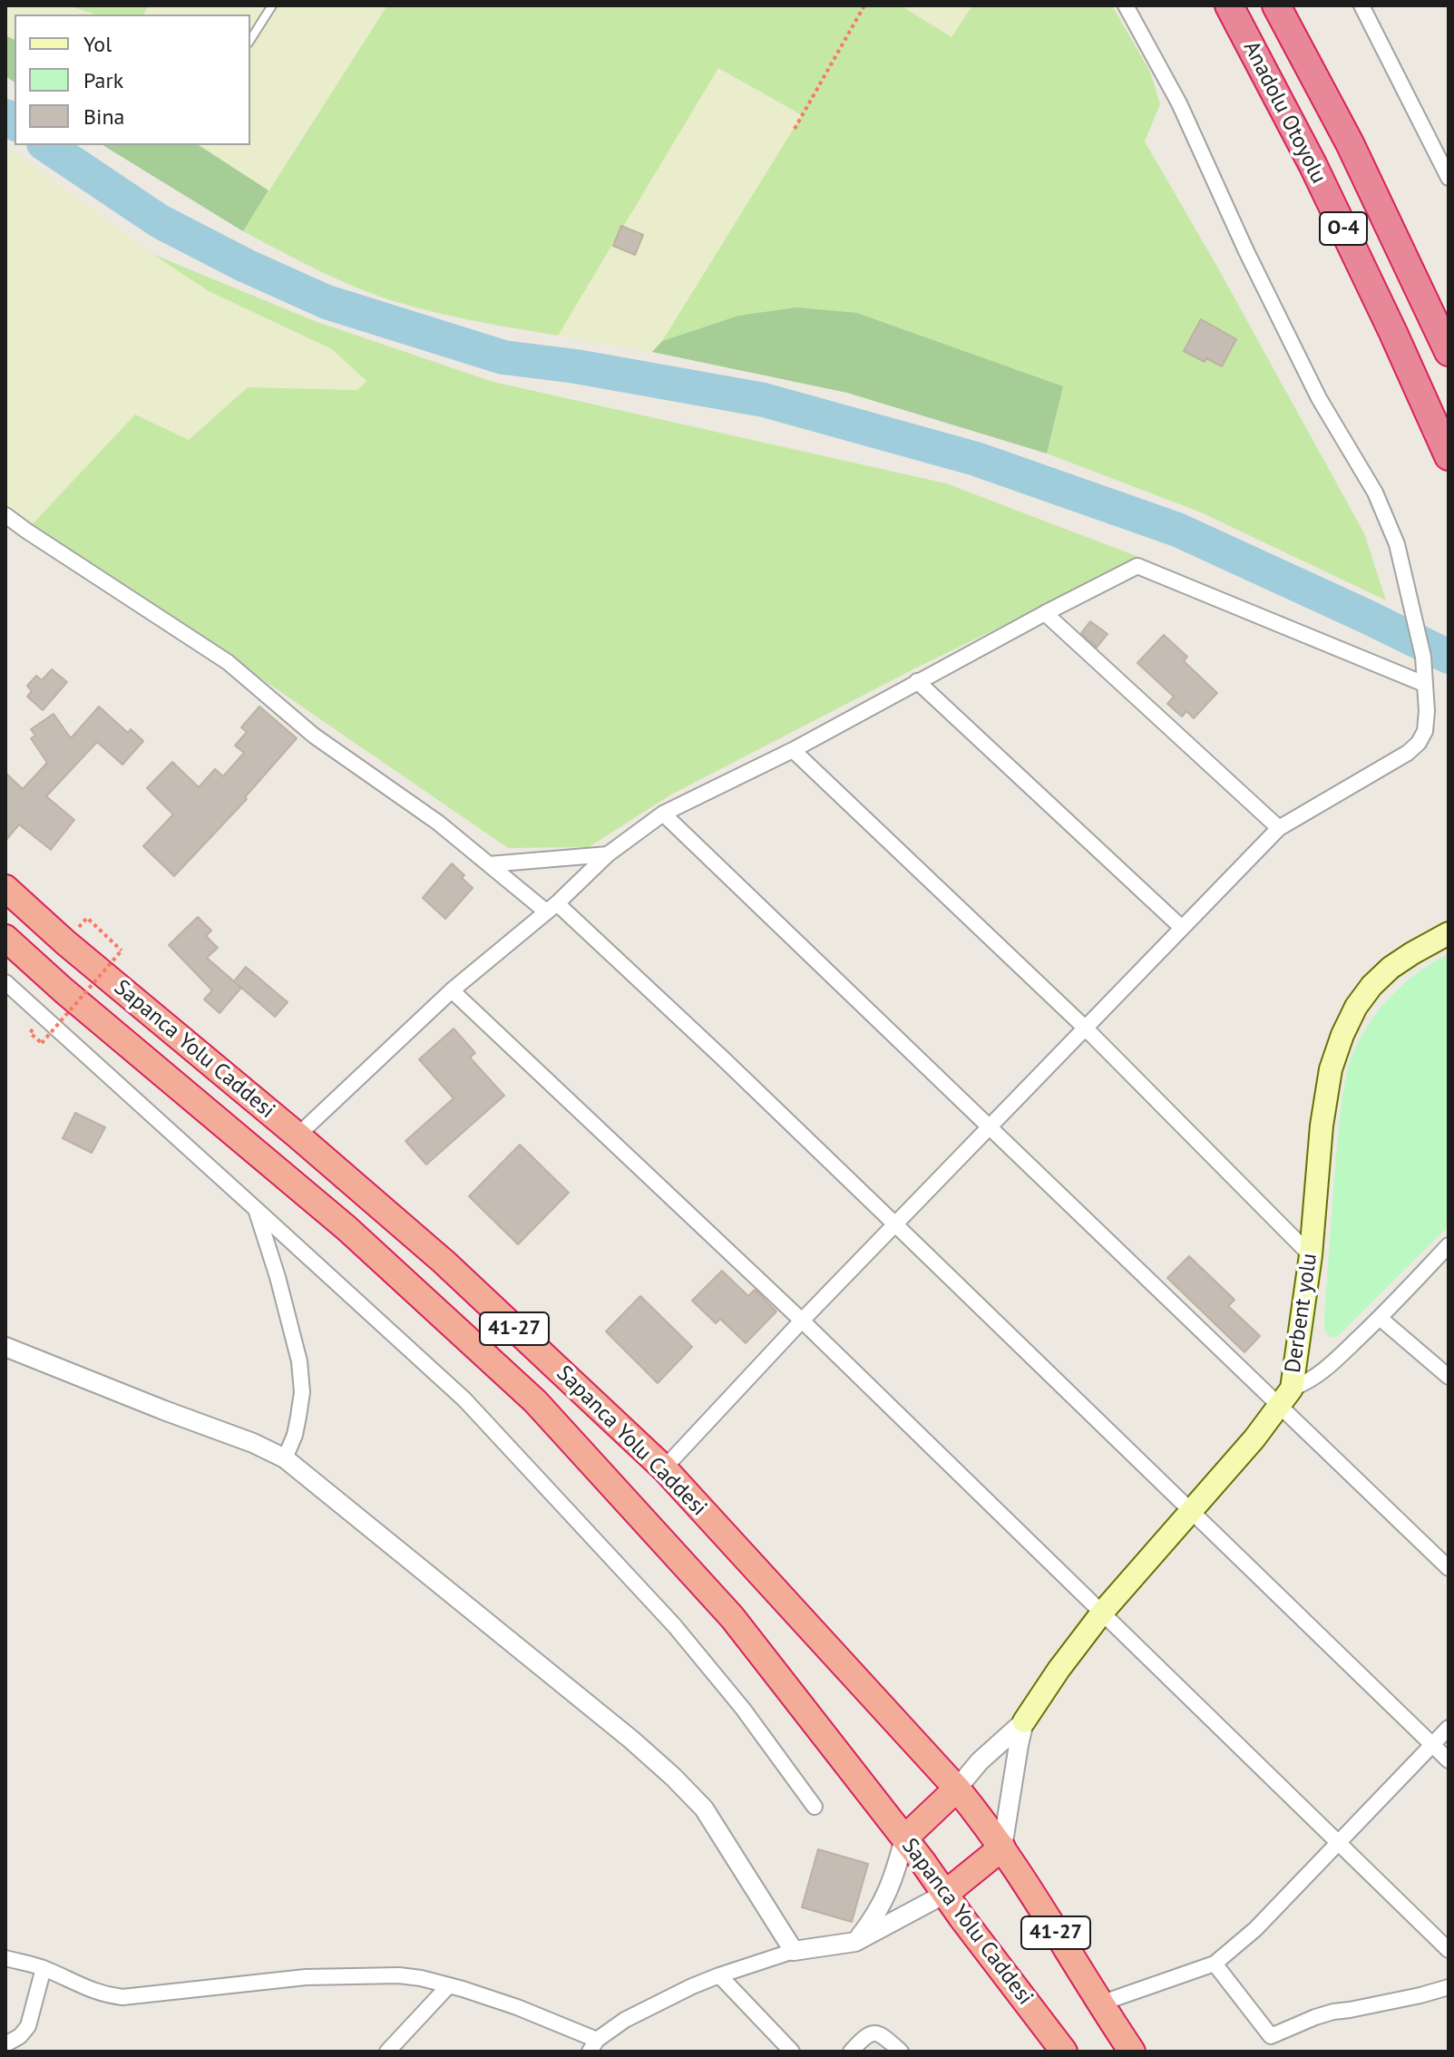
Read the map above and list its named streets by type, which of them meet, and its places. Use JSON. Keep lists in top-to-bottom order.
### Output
{
  "streets": {
    "highway": [
      "Anadolu Otoyolu",
      "O-4",
      "Sapanca Yolu Caddesi",
      "41-27"
    ],
    "main road": ["Derbent yolu"]
  },
  "legend": ["Yol", "Park", "Bina"]
}
